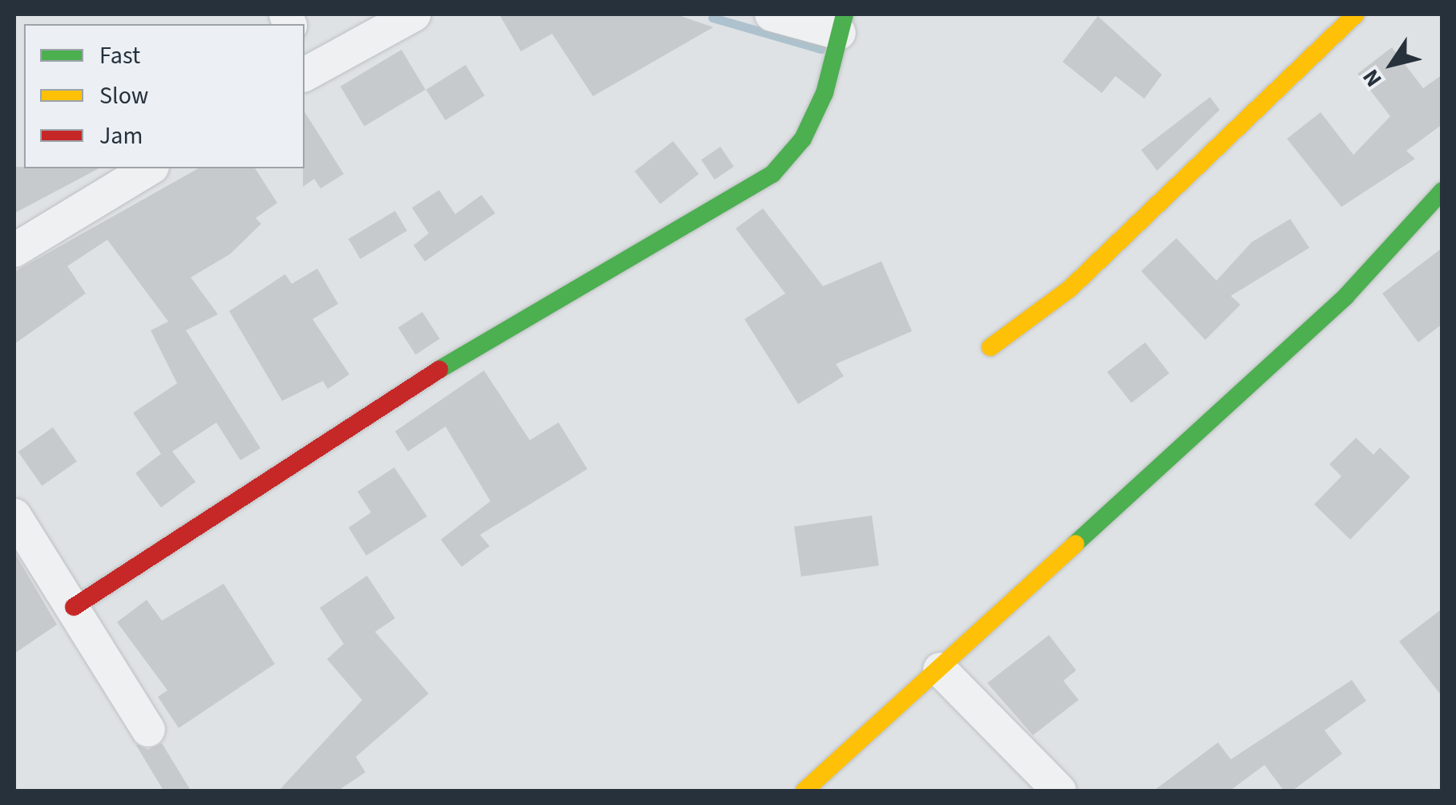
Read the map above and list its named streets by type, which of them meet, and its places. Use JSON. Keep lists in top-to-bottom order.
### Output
{
  "legend": ["Fast", "Slow", "Jam"],
  "north": "bottom left"
}
